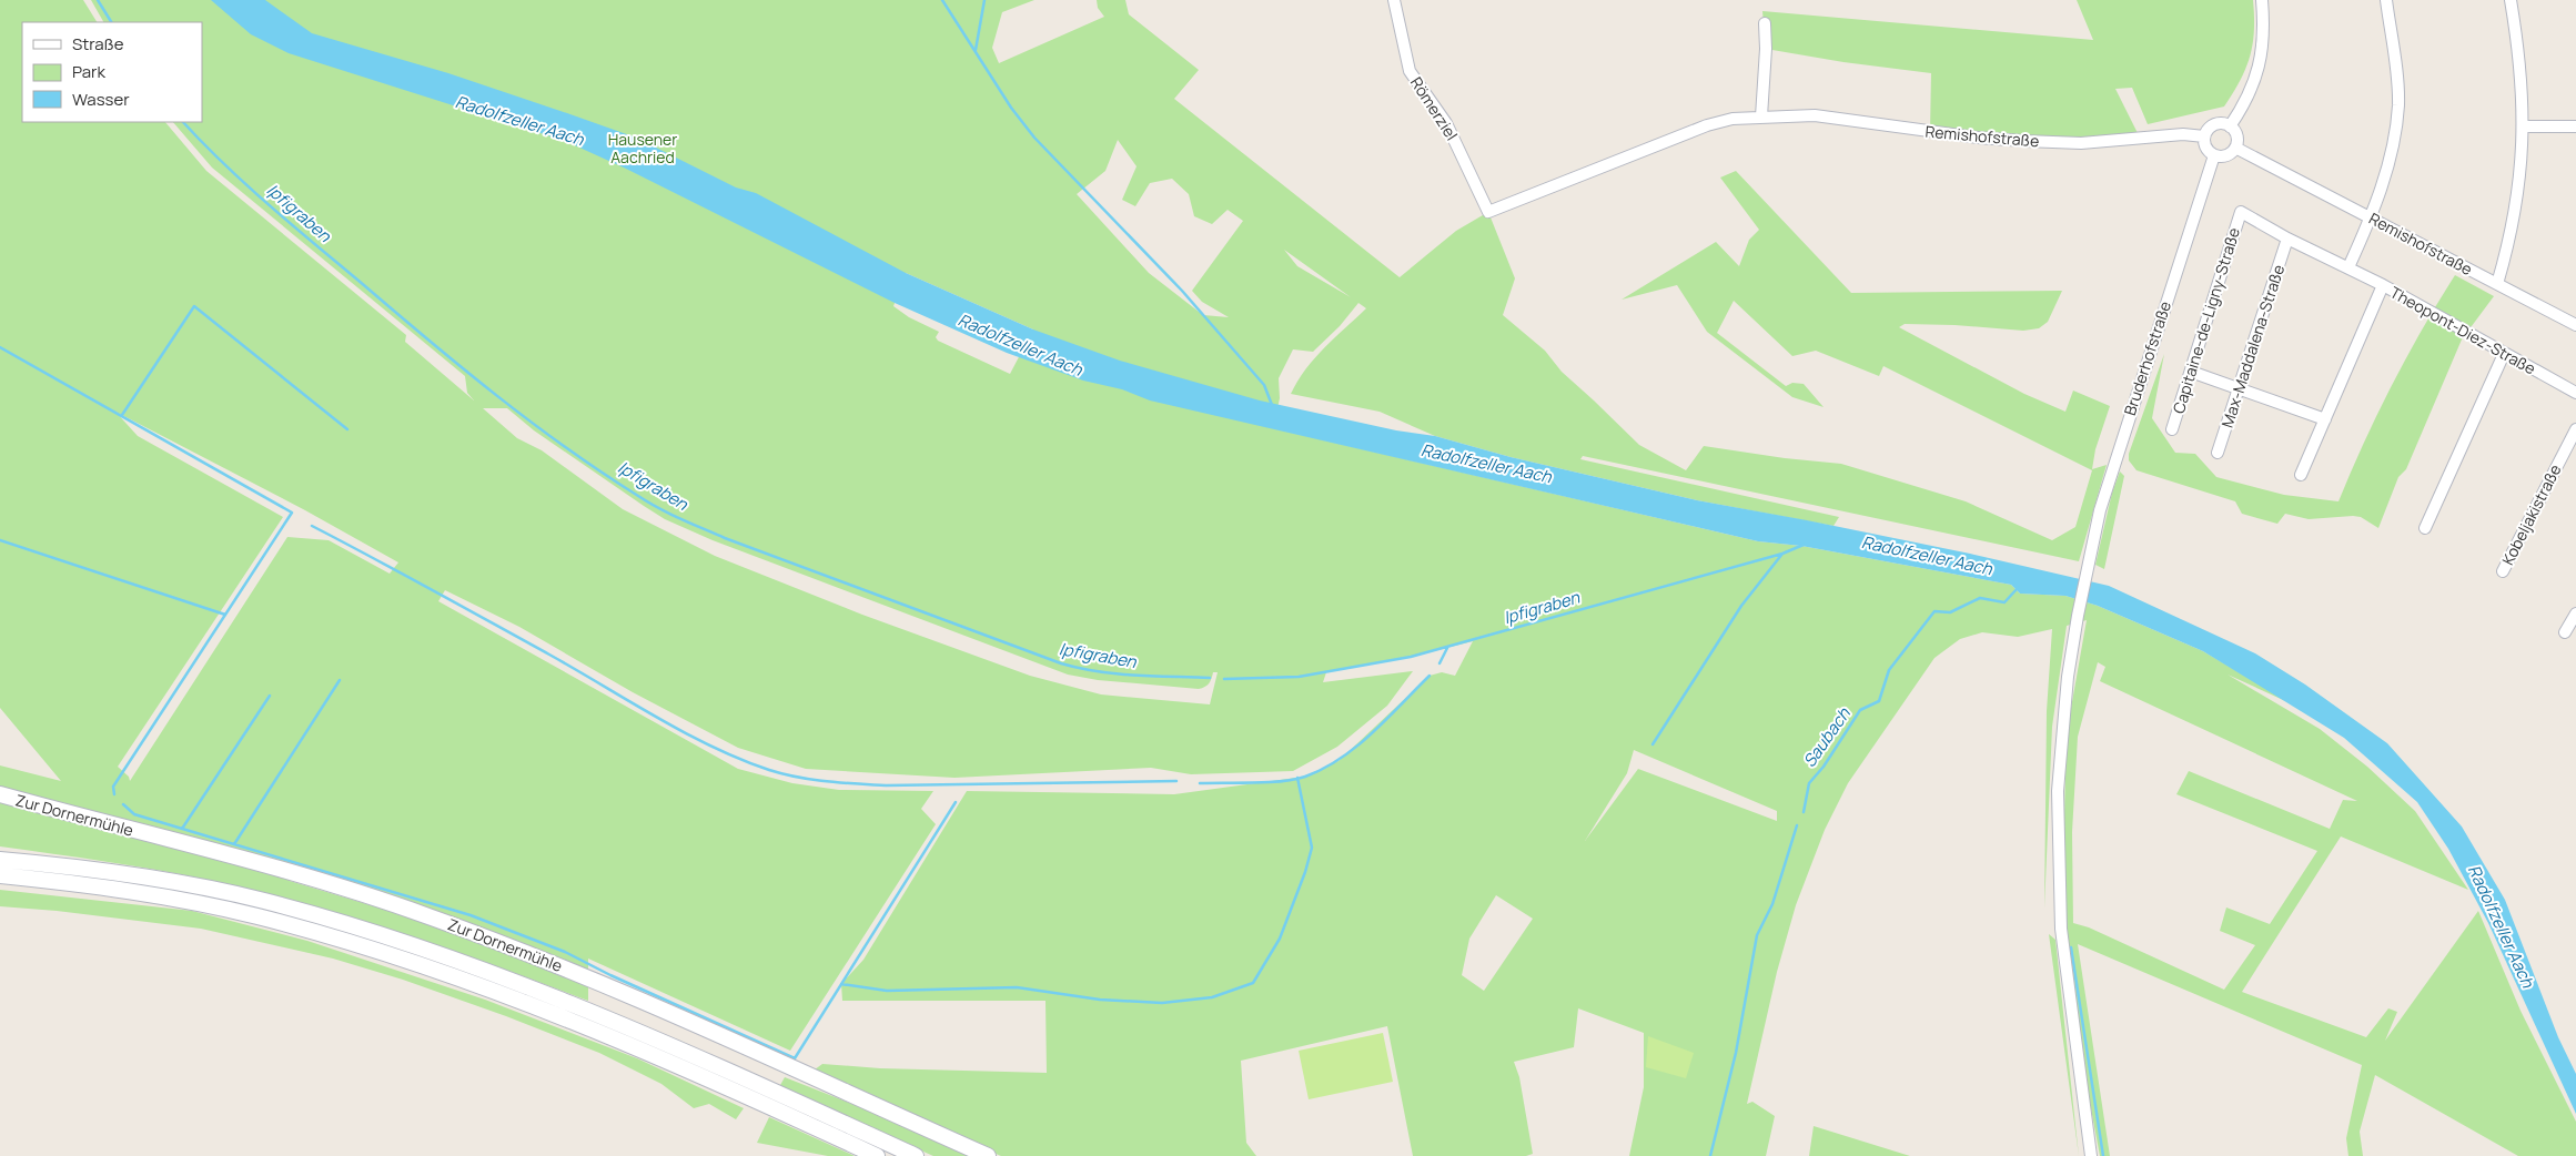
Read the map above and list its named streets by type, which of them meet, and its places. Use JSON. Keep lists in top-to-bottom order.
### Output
{
  "streets": {
    "main road": ["Zur Dornermühle"],
    "street": [
      "Römerziel",
      "Remishofstraße",
      "Capitaine-de-Ligny-Straße",
      "Theopont-Diez-Straße",
      "Max-Maddalena-Straße",
      "Bruderhofstraße",
      "Kobeljakistraße"
    ]
  },
  "crossings": [
    ["Römerziel", "Remishofstraße"],
    ["Remishofstraße", "Bruderhofstraße"],
    ["Capitaine-de-Ligny-Straße", "Theopont-Diez-Straße"],
    ["Theopont-Diez-Straße", "Max-Maddalena-Straße"]
  ],
  "water": ["Radolfzeller Aach", "Ipfigraben", "Saubach"],
  "parks": ["Hausener Aachried"],
  "legend": ["Straße", "Park", "Wasser"]
}
